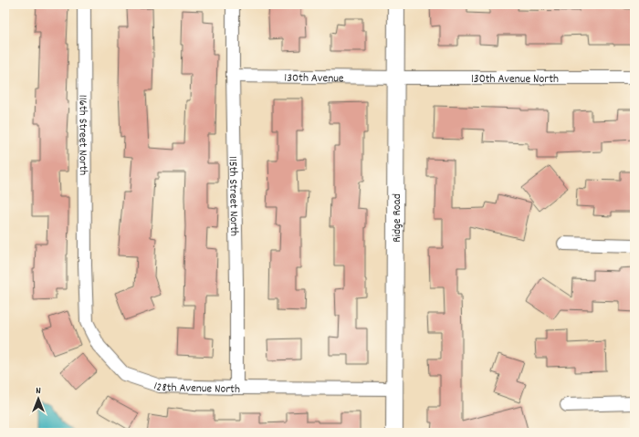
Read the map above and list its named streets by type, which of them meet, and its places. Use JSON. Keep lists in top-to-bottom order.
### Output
{
  "streets": {
    "street": [
      "130th Avenue",
      "130th Avenue North",
      "116th Street North",
      "115th Street North",
      "Ridge Road",
      "128th Avenue North"
    ]
  },
  "crossings": [
    ["130th Avenue", "130th Avenue North"],
    ["130th Avenue", "115th Street North"],
    ["130th Avenue", "Ridge Road"],
    ["130th Avenue North", "Ridge Road"],
    ["116th Street North", "128th Avenue North"],
    ["115th Street North", "128th Avenue North"],
    ["Ridge Road", "128th Avenue North"]
  ],
  "north": "top"
}
